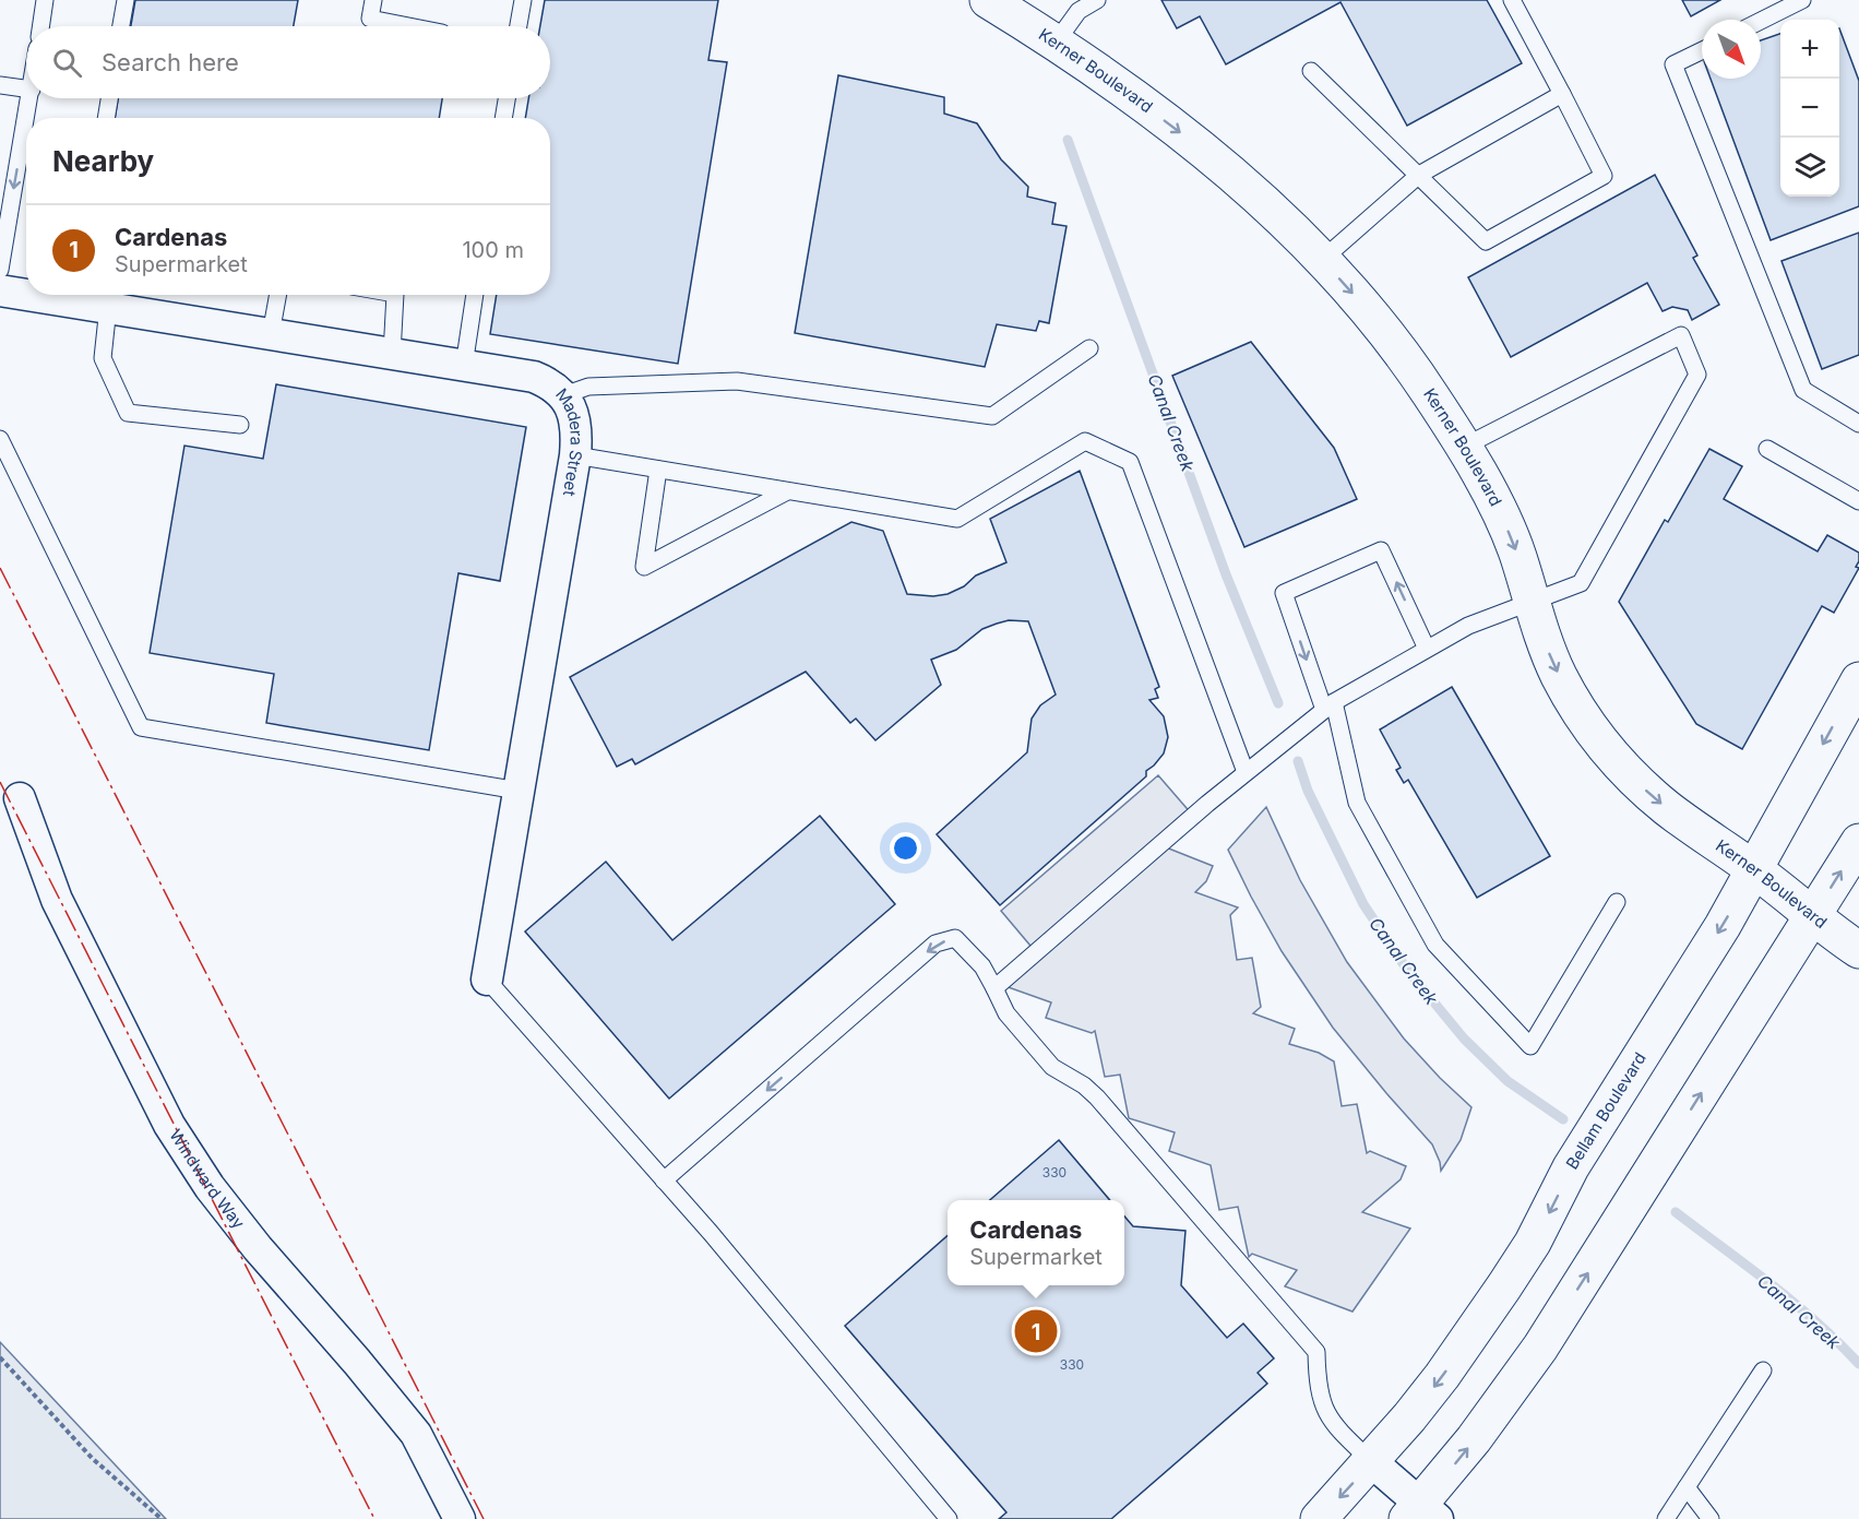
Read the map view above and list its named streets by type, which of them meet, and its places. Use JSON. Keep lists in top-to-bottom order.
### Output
{
  "streets": {
    "street": [
      "Kerner Boulevard",
      "Madera Street",
      "Bellam Boulevard",
      "Windward Way"
    ]
  },
  "crossings": [
    ["Kerner Boulevard", "Bellam Boulevard"]
  ],
  "one_way": ["Kerner Boulevard"],
  "water": ["Canal Creek"],
  "house_numbers": ["330", "330"],
  "north": "bottom right",
  "page": {
    "map_buttons": ["+", "−"],
    "search": "Search here",
    "heading": "Nearby",
    "list": [
      {
        "mark": "1",
        "name": "Cardenas",
        "note": "Supermarket",
        "value": "100 m"
      }
    ],
    "popup": ["Cardenas", "Supermarket"],
    "pins": "1"
  }
}
